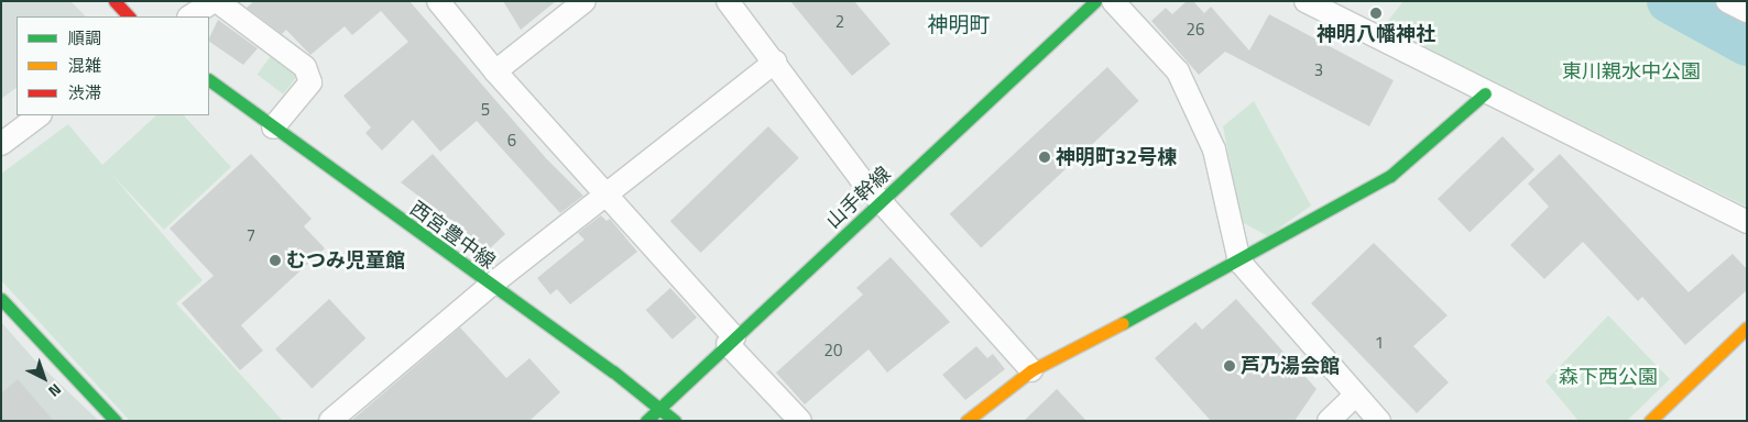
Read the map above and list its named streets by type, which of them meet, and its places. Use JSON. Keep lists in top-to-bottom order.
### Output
{
  "streets": {
    "street": ["山手幹線", "西宮豊中線"]
  },
  "crossings": [
    ["山手幹線", "西宮豊中線"]
  ],
  "districts": ["神明町"],
  "parks": ["東川親水中公園", "森下西公園"],
  "places": [
    "神明八幡神社",
    "神明町32号棟",
    "むつみ児童館",
    "芦乃湯会館"
  ],
  "house_numbers": [
    "2",
    "26",
    "3",
    "5",
    "6",
    "7",
    "1",
    "20"
  ],
  "legend": ["順調", "混雑", "渋滞"],
  "north": "bottom right"
}
